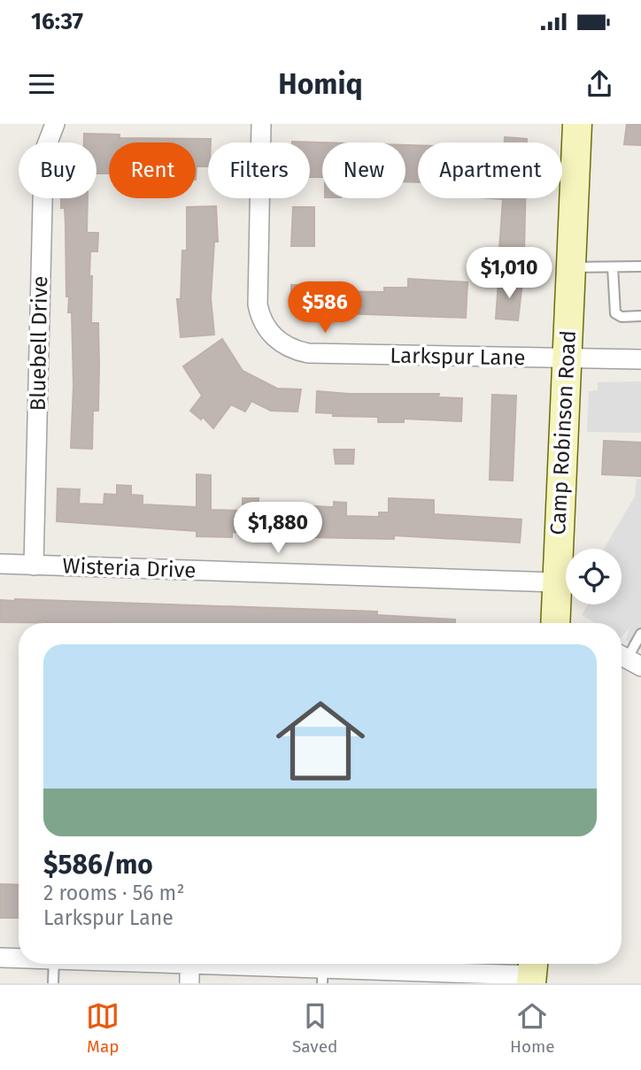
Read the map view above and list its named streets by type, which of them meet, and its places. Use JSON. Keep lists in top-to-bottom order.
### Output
{
  "streets": {
    "main road": ["Camp Robinson Road"],
    "street": ["Bluebell Drive", "Larkspur Lane", "Wisteria Drive"]
  },
  "crossings": [
    ["Bluebell Drive", "Wisteria Drive"],
    ["Larkspur Lane", "Camp Robinson Road"],
    ["Camp Robinson Road", "Wisteria Drive"]
  ],
  "page": {
    "status": "16:37",
    "header": "Homiq",
    "chip": [
      "Buy",
      "Rent",
      "Filters",
      "New",
      "Apartment"
    ],
    "price": ["$1,010", "$586", "$1,880"],
    "list": [
      {
        "name": "$586/mo",
        "note": "2 rooms · 56 m² · Larkspur Lane"
      }
    ],
    "tabs": ["Map", "Saved", "Home"]
  }
}
